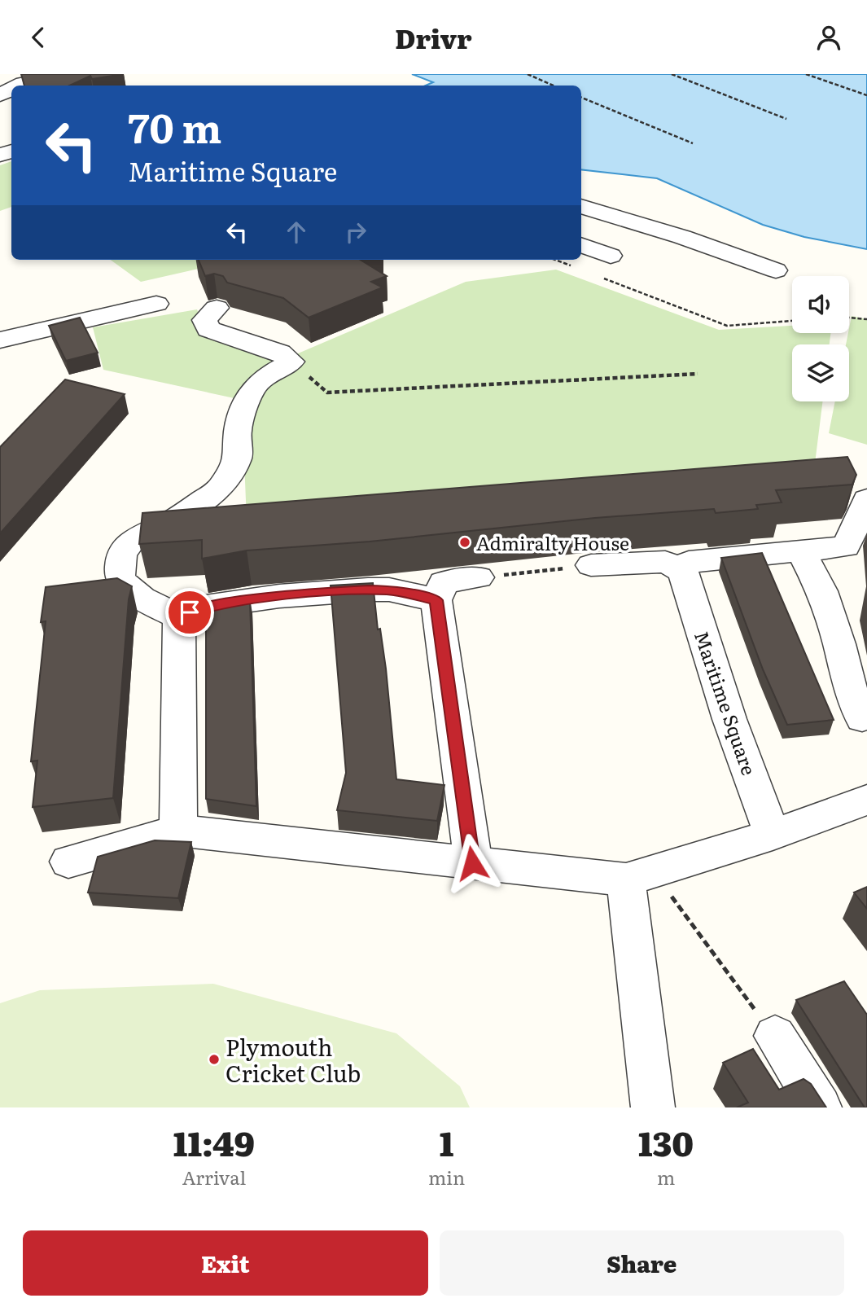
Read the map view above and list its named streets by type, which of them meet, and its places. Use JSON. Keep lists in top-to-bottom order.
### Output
{
  "streets": {
    "street": ["Maritime Square"]
  },
  "places": ["Admiralty House", "Plymouth Cricket Club"],
  "page": {
    "header": "Drivr",
    "turn": ["70 m", "Maritime Square"],
    "eta": [
      "11:49",
      "Arrival",
      "1",
      "min",
      "130",
      "m"
    ],
    "buttons": ["Exit", "Share"]
  }
}
